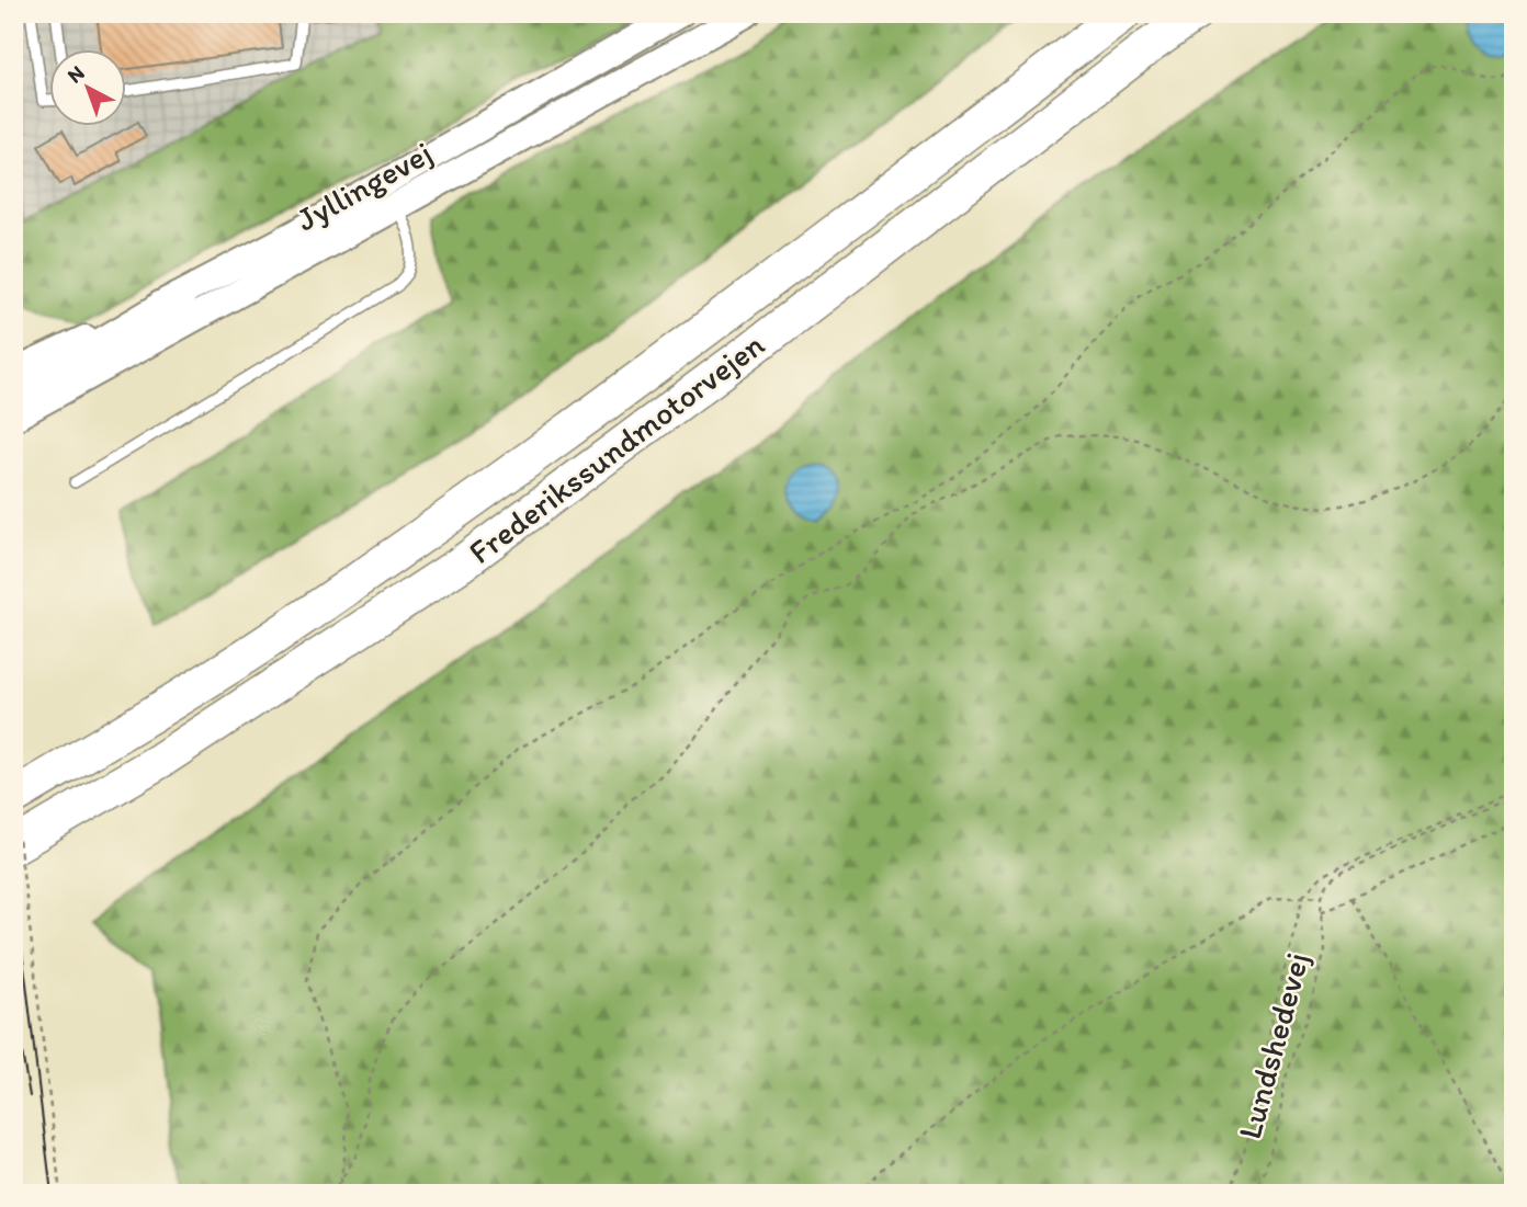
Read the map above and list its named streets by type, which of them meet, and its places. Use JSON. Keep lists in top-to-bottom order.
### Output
{
  "streets": {
    "highway": ["Frederikssundmotorvejen"],
    "street": ["Jyllingevej"],
    "path": ["Lundshedevej"]
  },
  "north": "top left"
}
